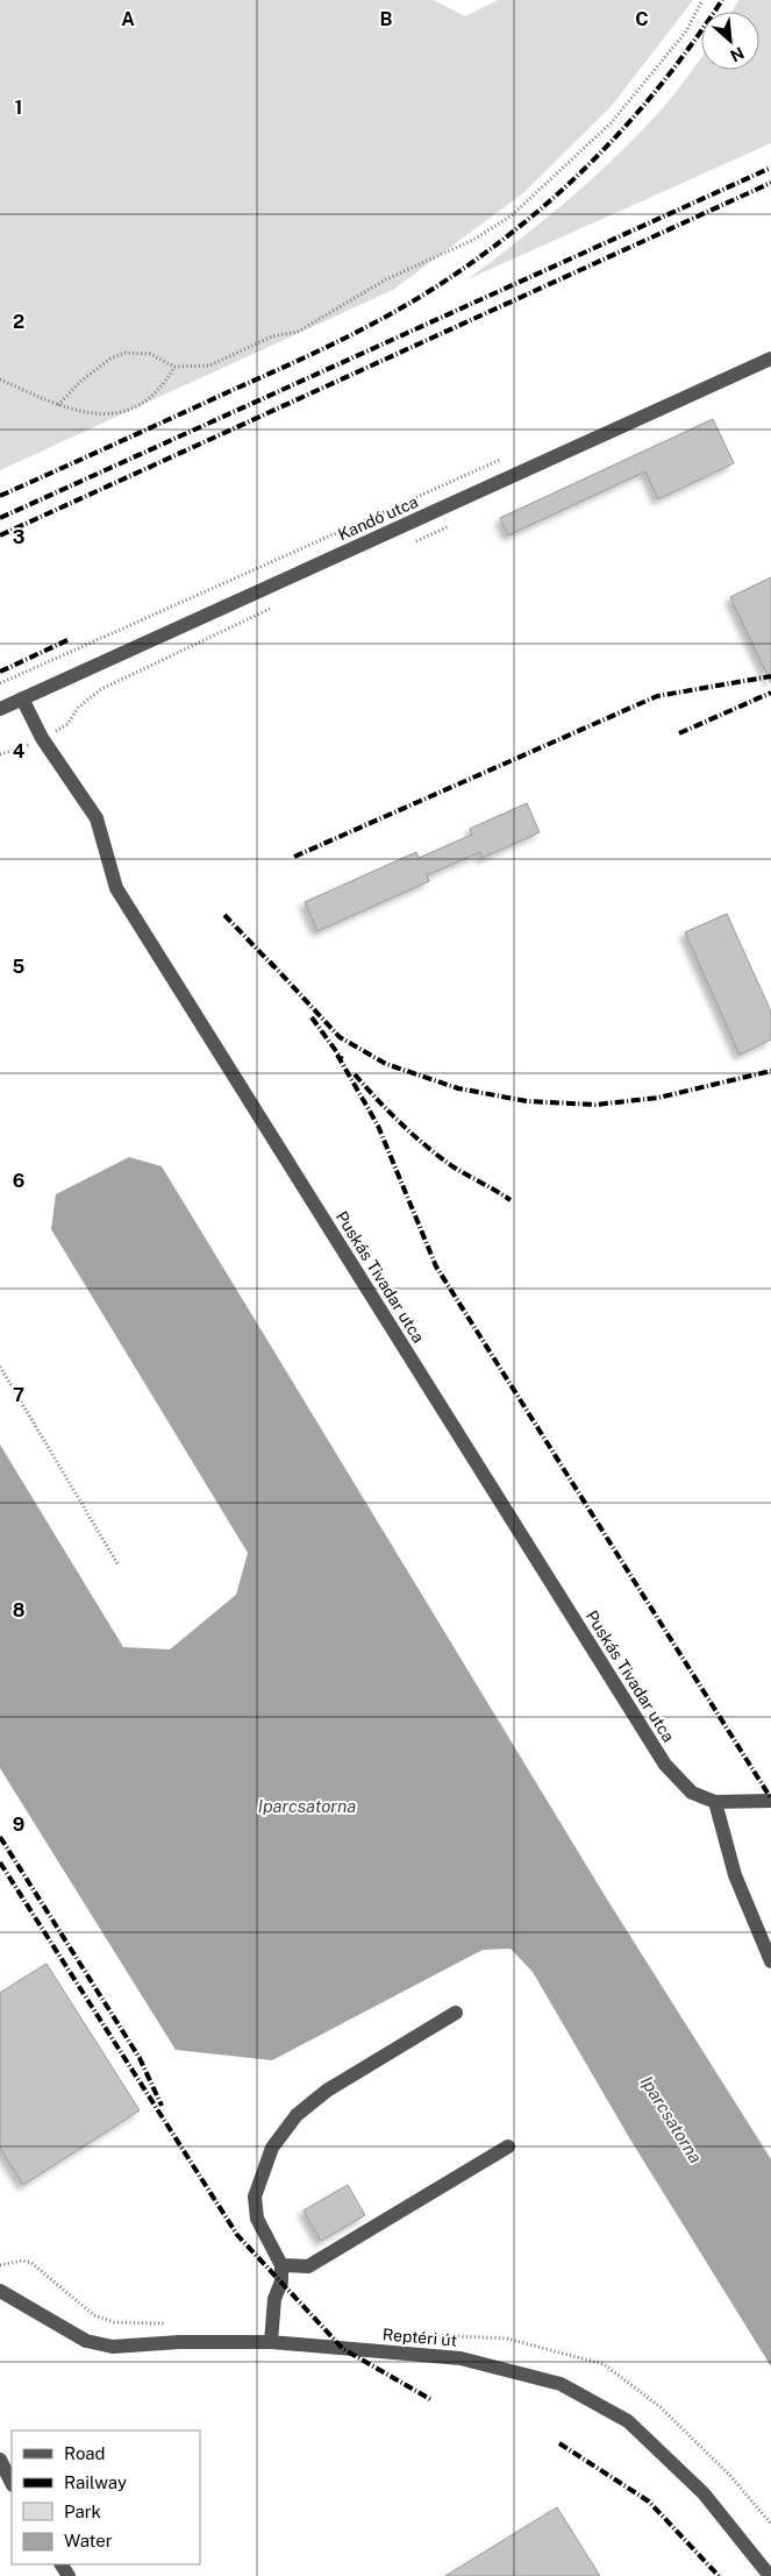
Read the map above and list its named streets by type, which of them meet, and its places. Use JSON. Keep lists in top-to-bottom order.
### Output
{
  "streets": {
    "street": ["Kandó utca", "Puskás Tivadar utca", "Reptéri út"]
  },
  "crossings": [
    ["Kandó utca", "Puskás Tivadar utca"]
  ],
  "water": ["Iparcsatorna"],
  "legend": [
    "Road",
    "Railway",
    "Park",
    "Water"
  ],
  "north": "bottom right",
  "grid": {
    "columns": ["A", "B", "C"],
    "rows": [
      "1",
      "2",
      "3",
      "4",
      "5",
      "6",
      "7",
      "8",
      "9"
    ]
  }
}
